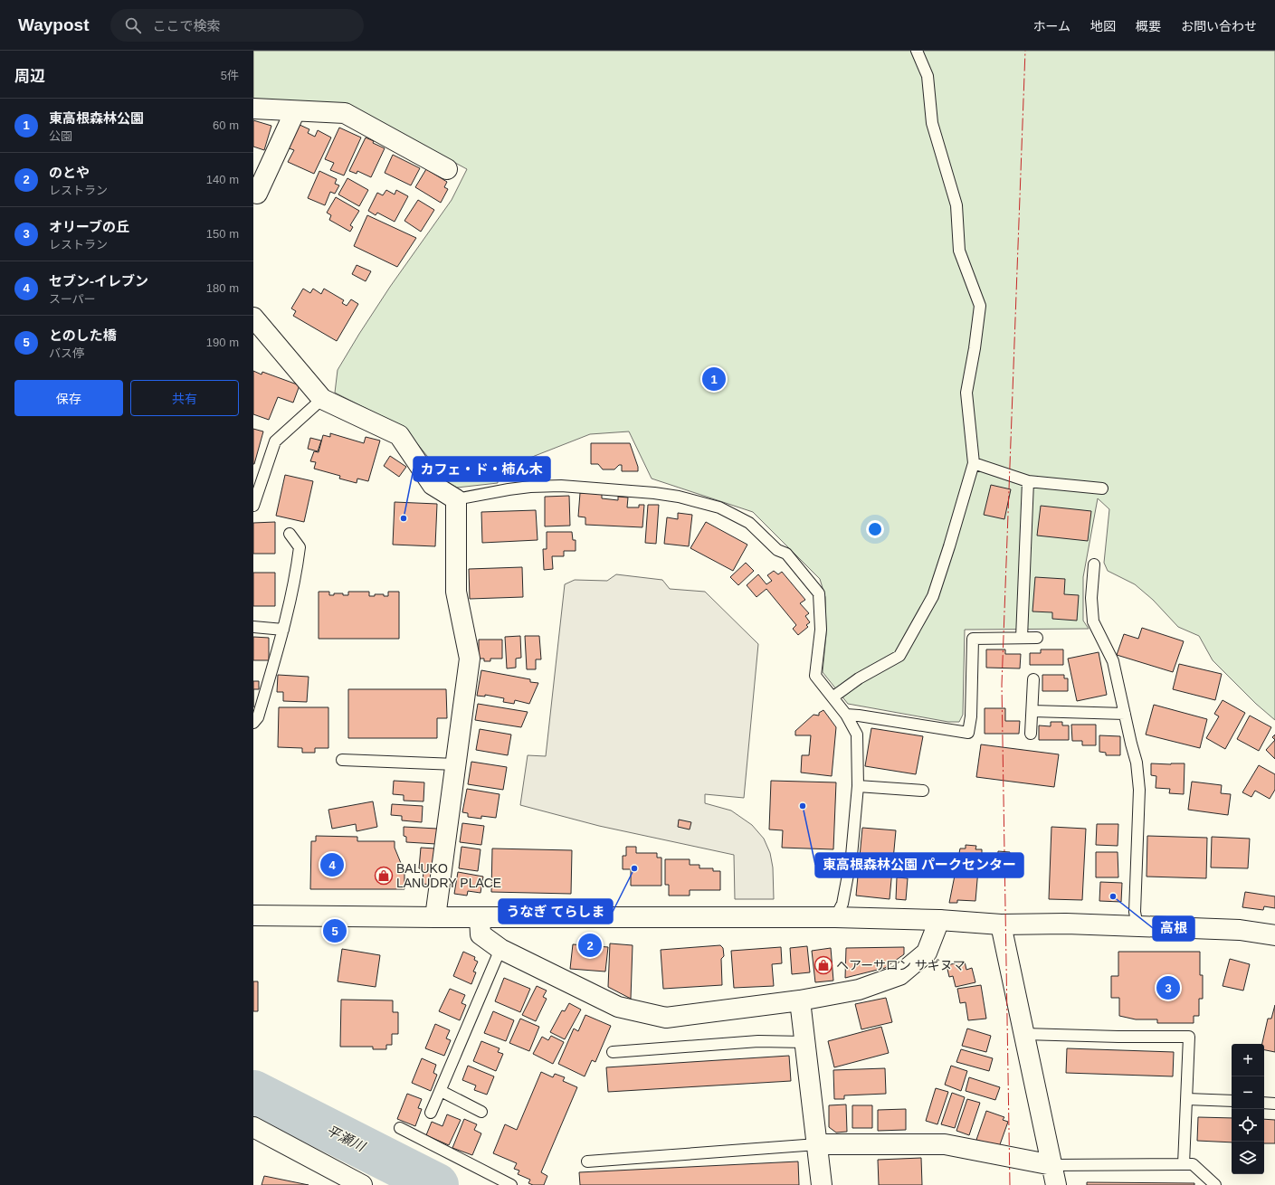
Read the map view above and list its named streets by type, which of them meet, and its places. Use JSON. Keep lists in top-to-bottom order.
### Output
{
  "water": ["平瀬川"],
  "places": {
    "other": [
      "カフェ・ド・柿ん木",
      "東高根森林公園 パークセンター",
      "うなぎ てらしま",
      "高根"
    ],
    "shop": ["BALUKO LANUDRY PLACE", "ヘアーサロン サギヌマ"]
  },
  "page": {
    "header": "Waypost",
    "search": "ここで検索",
    "nav": [
      "ホーム",
      "地図",
      "概要",
      "お問い合わせ"
    ],
    "heading": ["周辺", "5件"],
    "list": [
      {
        "mark": "1",
        "name": "東高根森林公園",
        "note": "公園",
        "value": "60 m"
      },
      {
        "mark": "2",
        "name": "のとや",
        "note": "レストラン",
        "value": "140 m"
      },
      {
        "mark": "3",
        "name": "オリーブの丘",
        "note": "レストラン",
        "value": "150 m"
      },
      {
        "mark": "4",
        "name": "セブン-イレブン",
        "note": "スーパー",
        "value": "180 m"
      },
      {
        "mark": "5",
        "name": "とのした橋",
        "note": "バス停",
        "value": "190 m"
      }
    ],
    "pins": [
      "1",
      "4",
      "5",
      "2",
      "3"
    ],
    "buttons": ["保存", "共有"],
    "map_buttons": ["+", "−"]
  }
}
